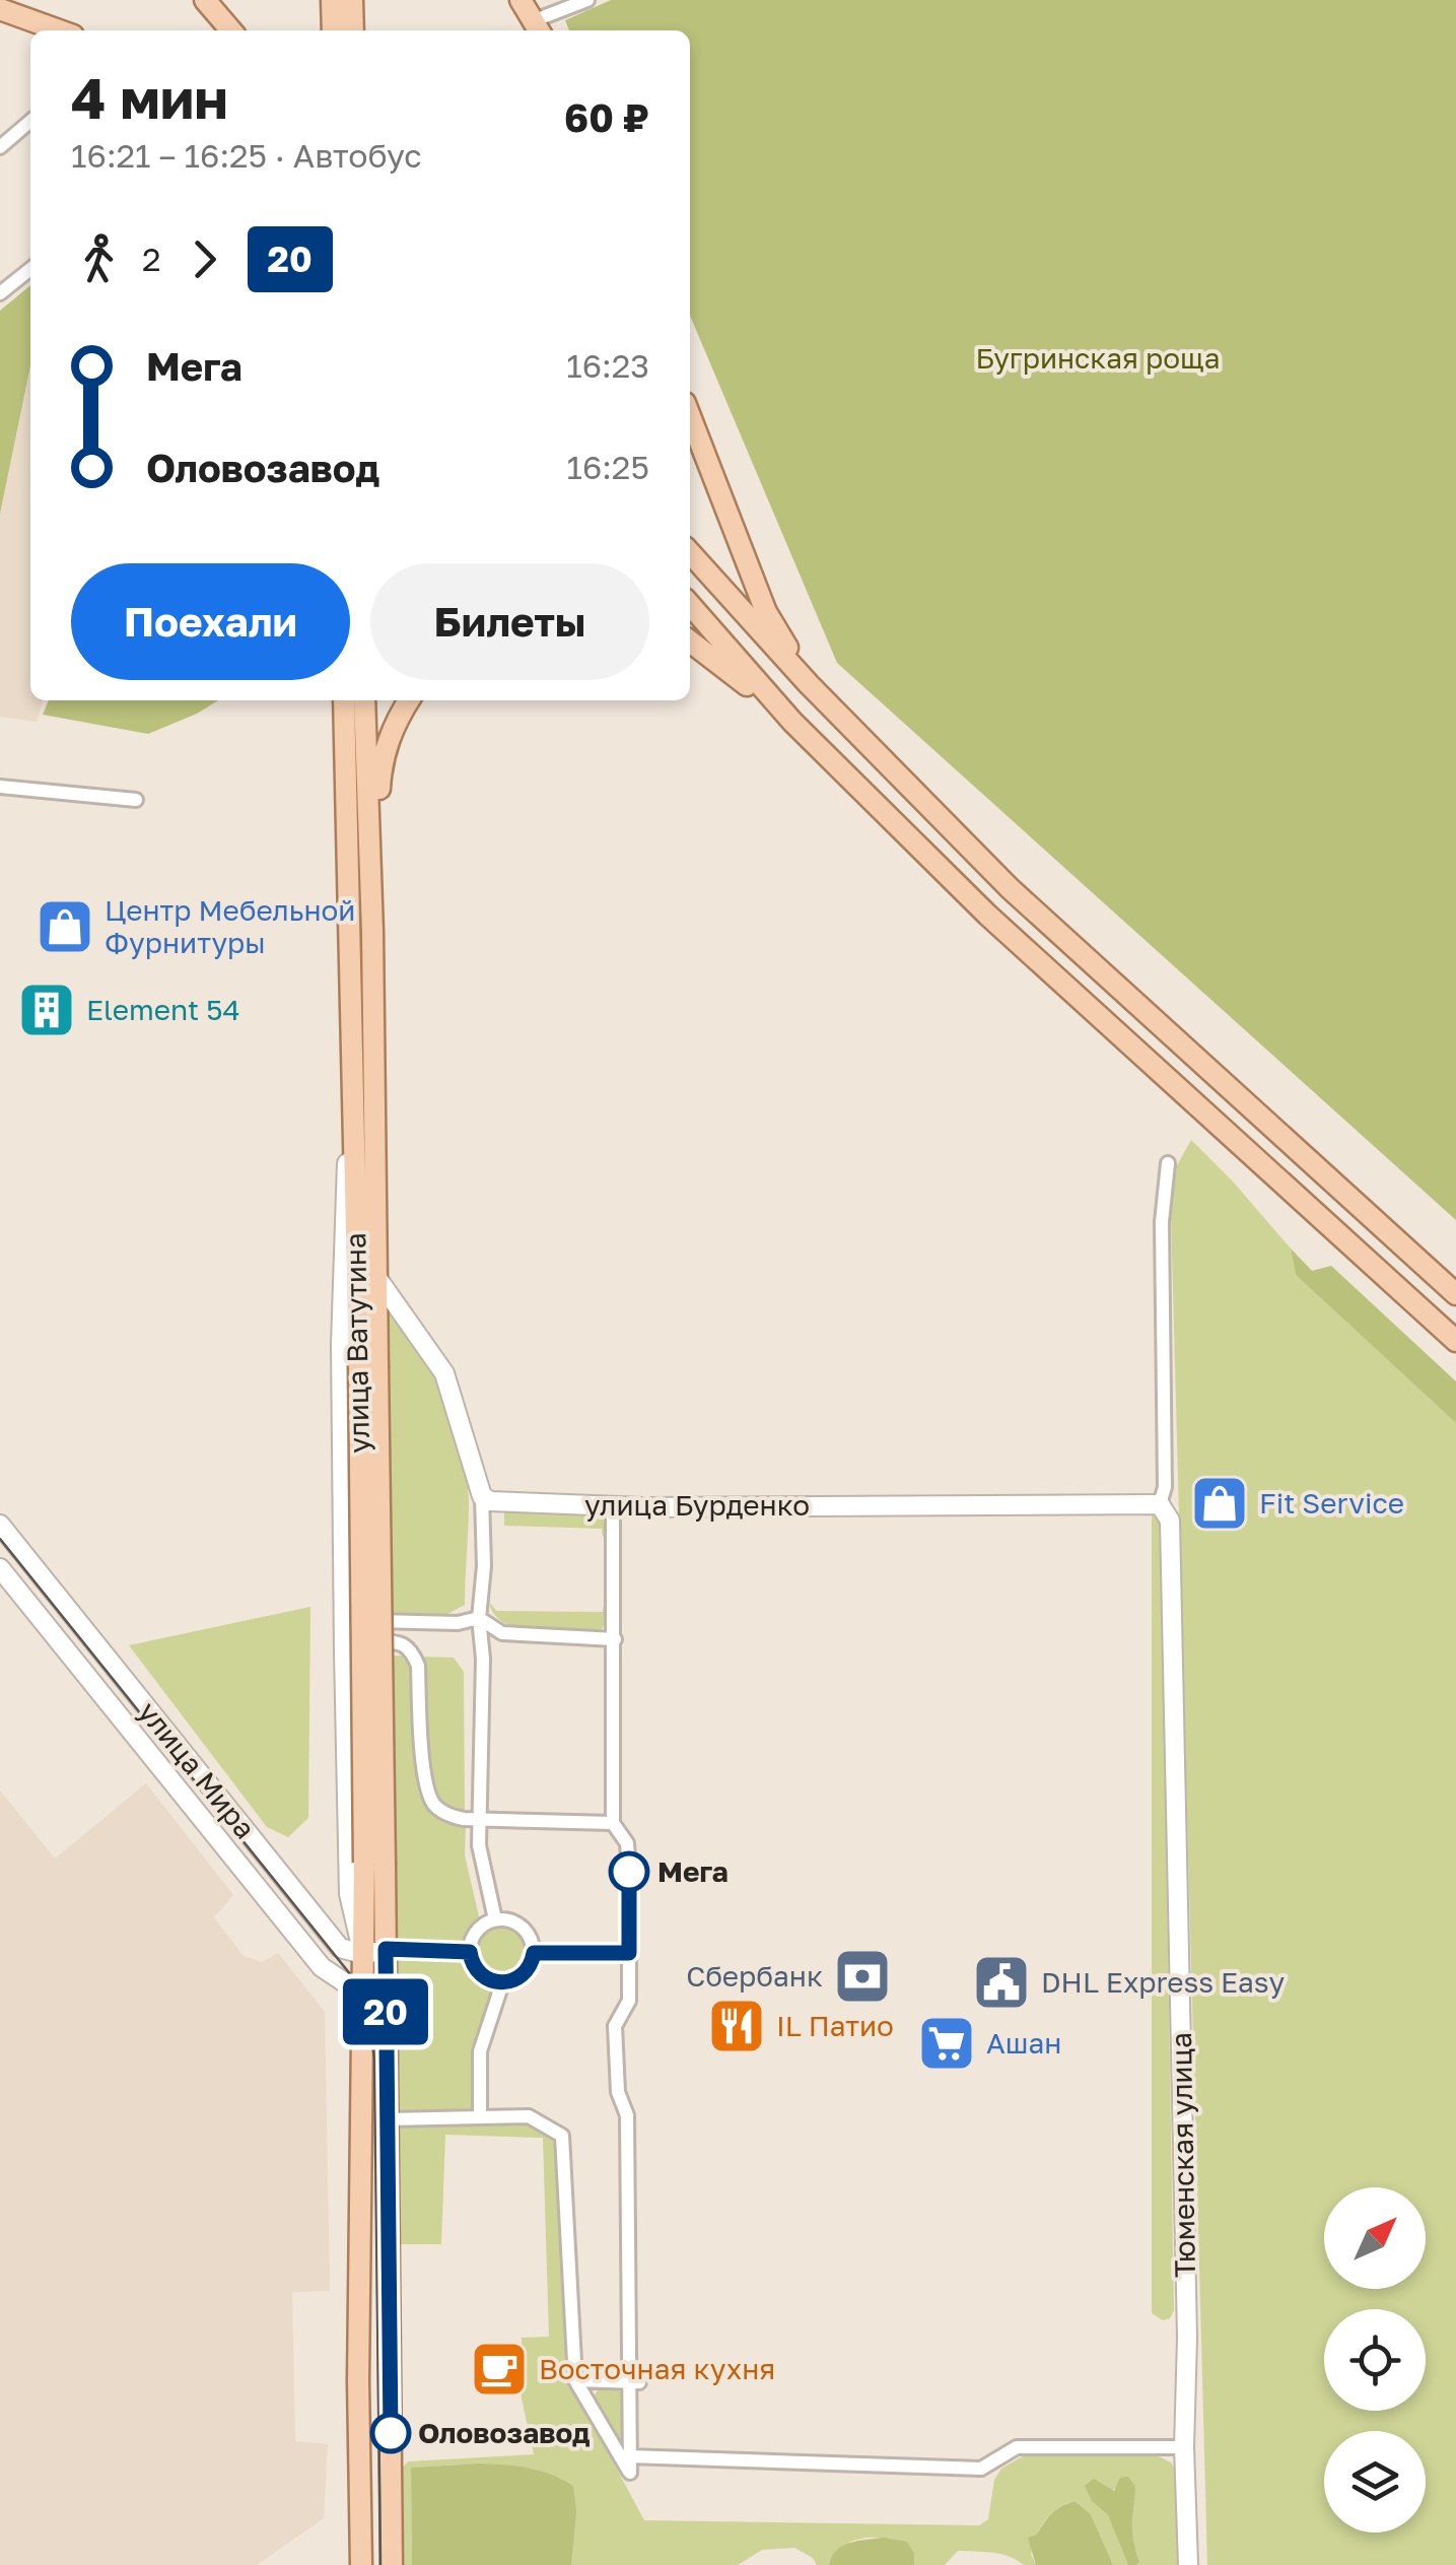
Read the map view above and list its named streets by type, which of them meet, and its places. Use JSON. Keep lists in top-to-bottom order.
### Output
{
  "streets": {
    "main road": ["улица Ватутина"],
    "street": ["улица Бурденко", "улица Мира", "Тюменская улица"]
  },
  "crossings": [
    ["улица Ватутина", "улица Мира"],
    ["улица Бурденко", "Тюменская улица"]
  ],
  "parks": ["Бугринская роща"],
  "places": {
    "shop": ["Центр Мебельной Фурнитуры", "Fit Service"],
    "building": ["Element 54"],
    "other": ["Мега", "Оловозавод"],
    "bank": ["Сбербанк"],
    "public building": ["DHL Express Easy"],
    "restaurant": ["IL Патио"],
    "supermarket": ["Ашан"],
    "cafe": ["Восточная кухня"]
  },
  "lines": ["bus line 20"],
  "north": "top right",
  "page": {
    "on_map": "20",
    "heading": ["4 мин", "16:21 – 16:25 · Автобус", "60 ₽"],
    "legs": ["2", "20"],
    "list": [
      {
        "name": "Мега",
        "value": "16:23"
      },
      {
        "name": "Оловозавод",
        "value": "16:25"
      }
    ],
    "buttons": ["Поехали", "Билеты"]
  }
}
